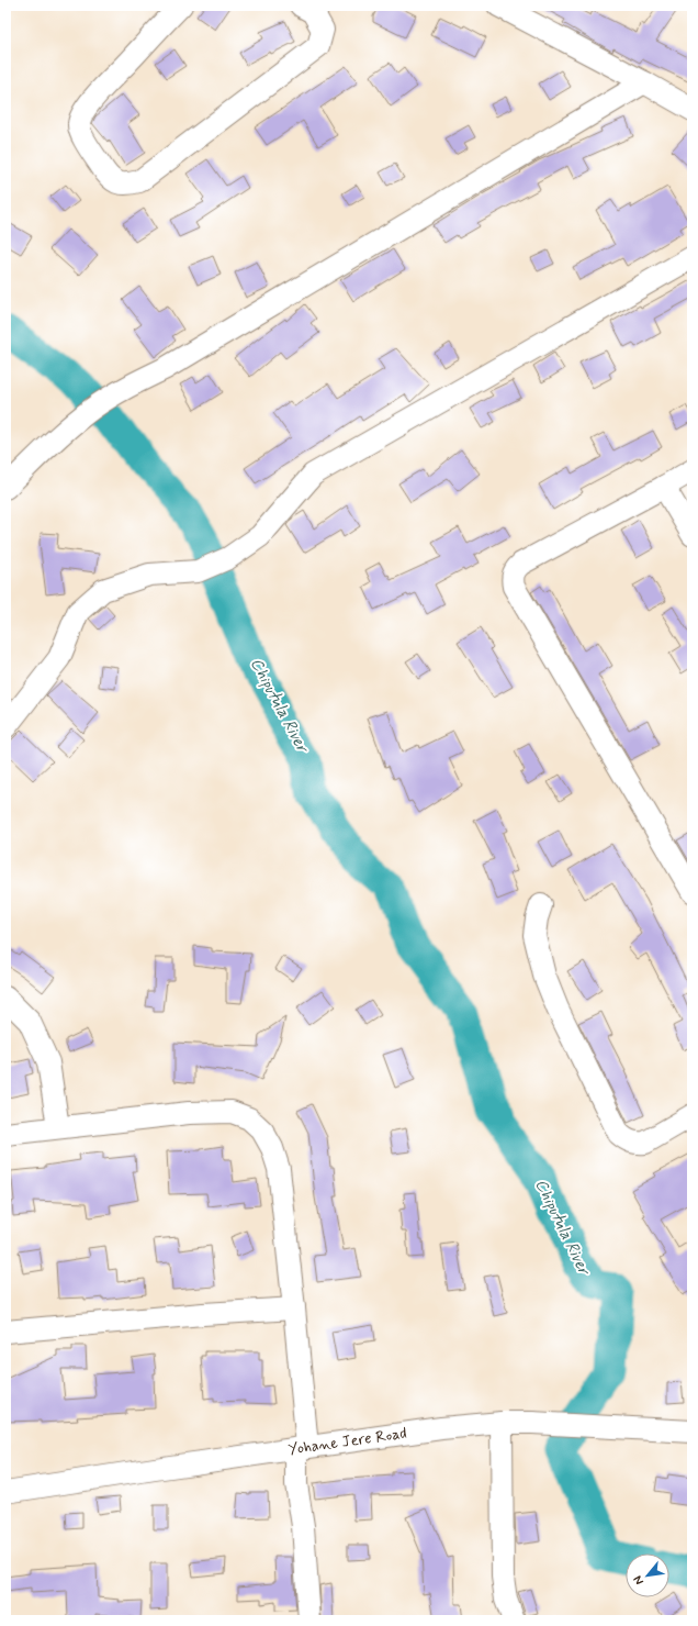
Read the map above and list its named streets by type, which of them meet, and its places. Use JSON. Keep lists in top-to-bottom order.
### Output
{
  "streets": {
    "street": ["Yohane Jere Road"]
  },
  "water": ["Chiputula River"],
  "north": "bottom left"
}
